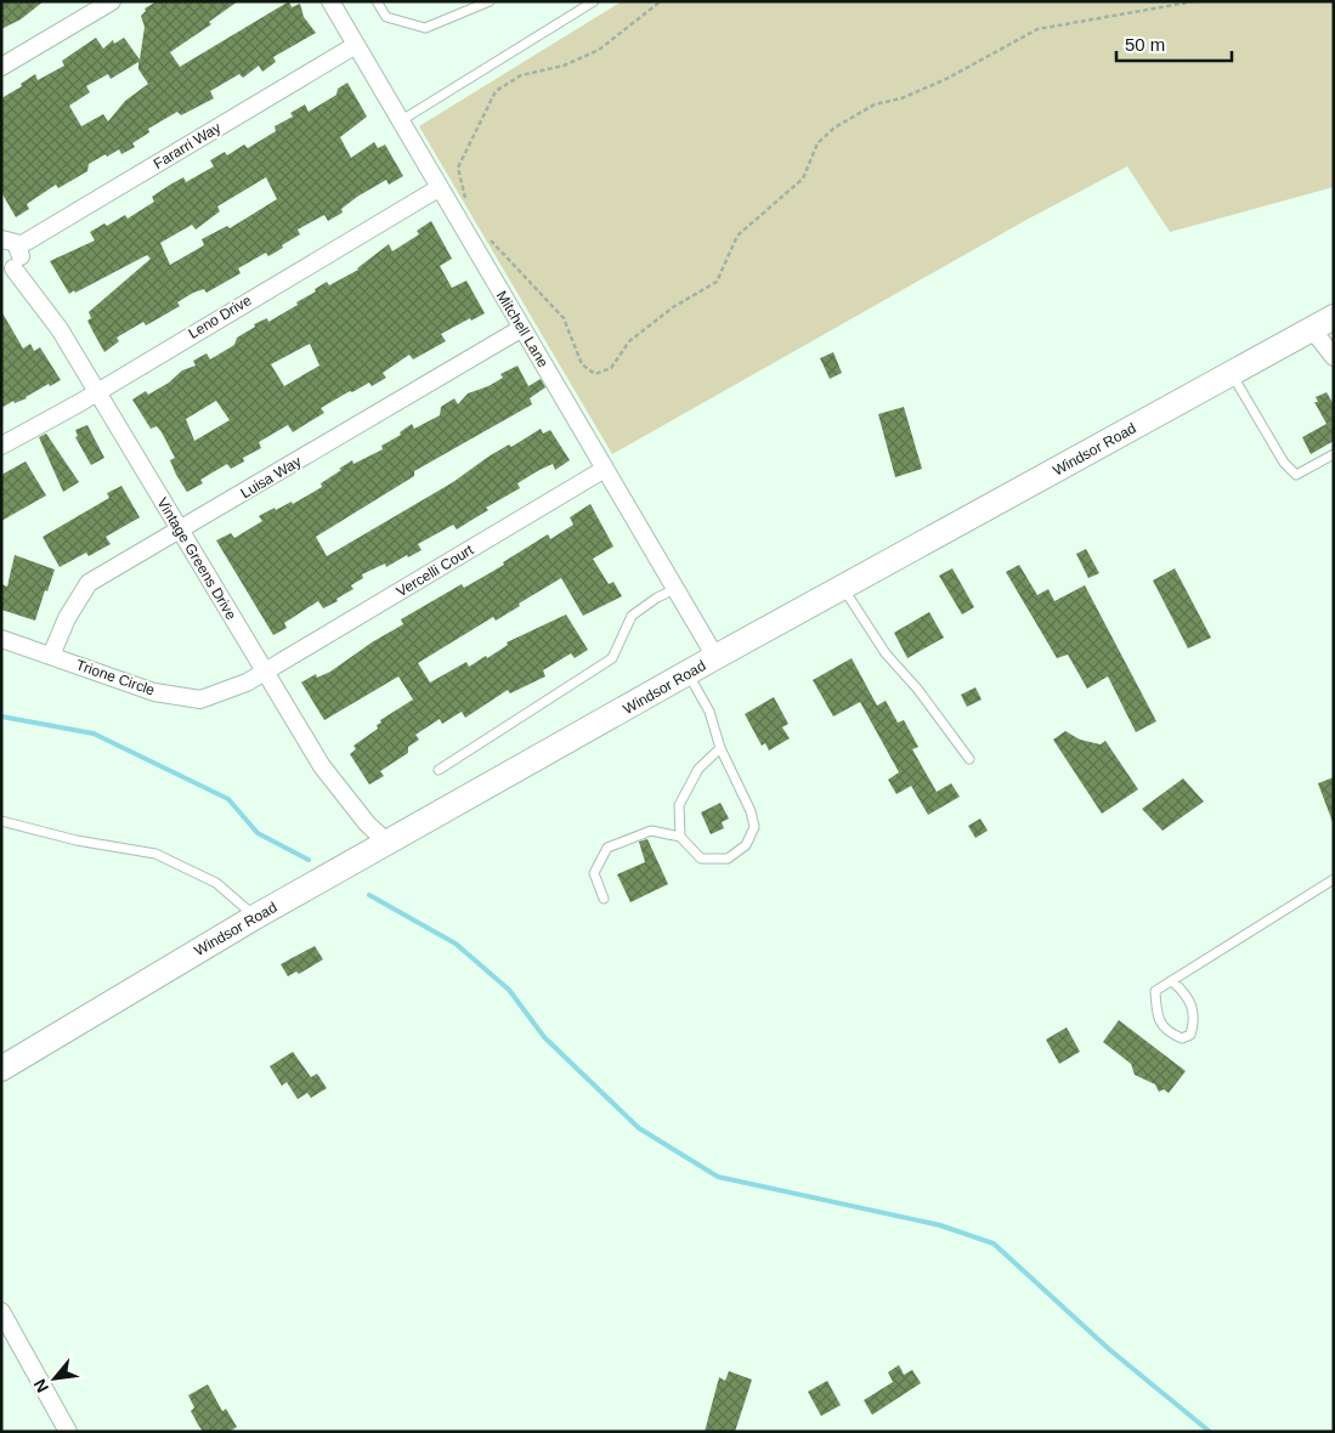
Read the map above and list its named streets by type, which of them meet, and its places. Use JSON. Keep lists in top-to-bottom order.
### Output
{
  "streets": {
    "main road": ["Windsor Road"],
    "street": [
      "Fararri Way",
      "Leno Drive",
      "Mitchell Lane",
      "Luisa Way",
      "Vintage Greens Drive",
      "Vercelli Court",
      "Trione Circle"
    ]
  },
  "crossings": [
    ["Fararri Way", "Mitchell Lane"],
    ["Leno Drive", "Mitchell Lane"],
    ["Leno Drive", "Vintage Greens Drive"],
    ["Mitchell Lane", "Windsor Road"],
    ["Mitchell Lane", "Luisa Way"],
    ["Mitchell Lane", "Vercelli Court"],
    ["Windsor Road", "Vintage Greens Drive"],
    ["Luisa Way", "Vintage Greens Drive"],
    ["Luisa Way", "Trione Circle"],
    ["Vintage Greens Drive", "Vercelli Court"],
    ["Vintage Greens Drive", "Trione Circle"],
    ["Vercelli Court", "Trione Circle"]
  ],
  "scale_bar": "50 m",
  "north": "bottom left"
}
